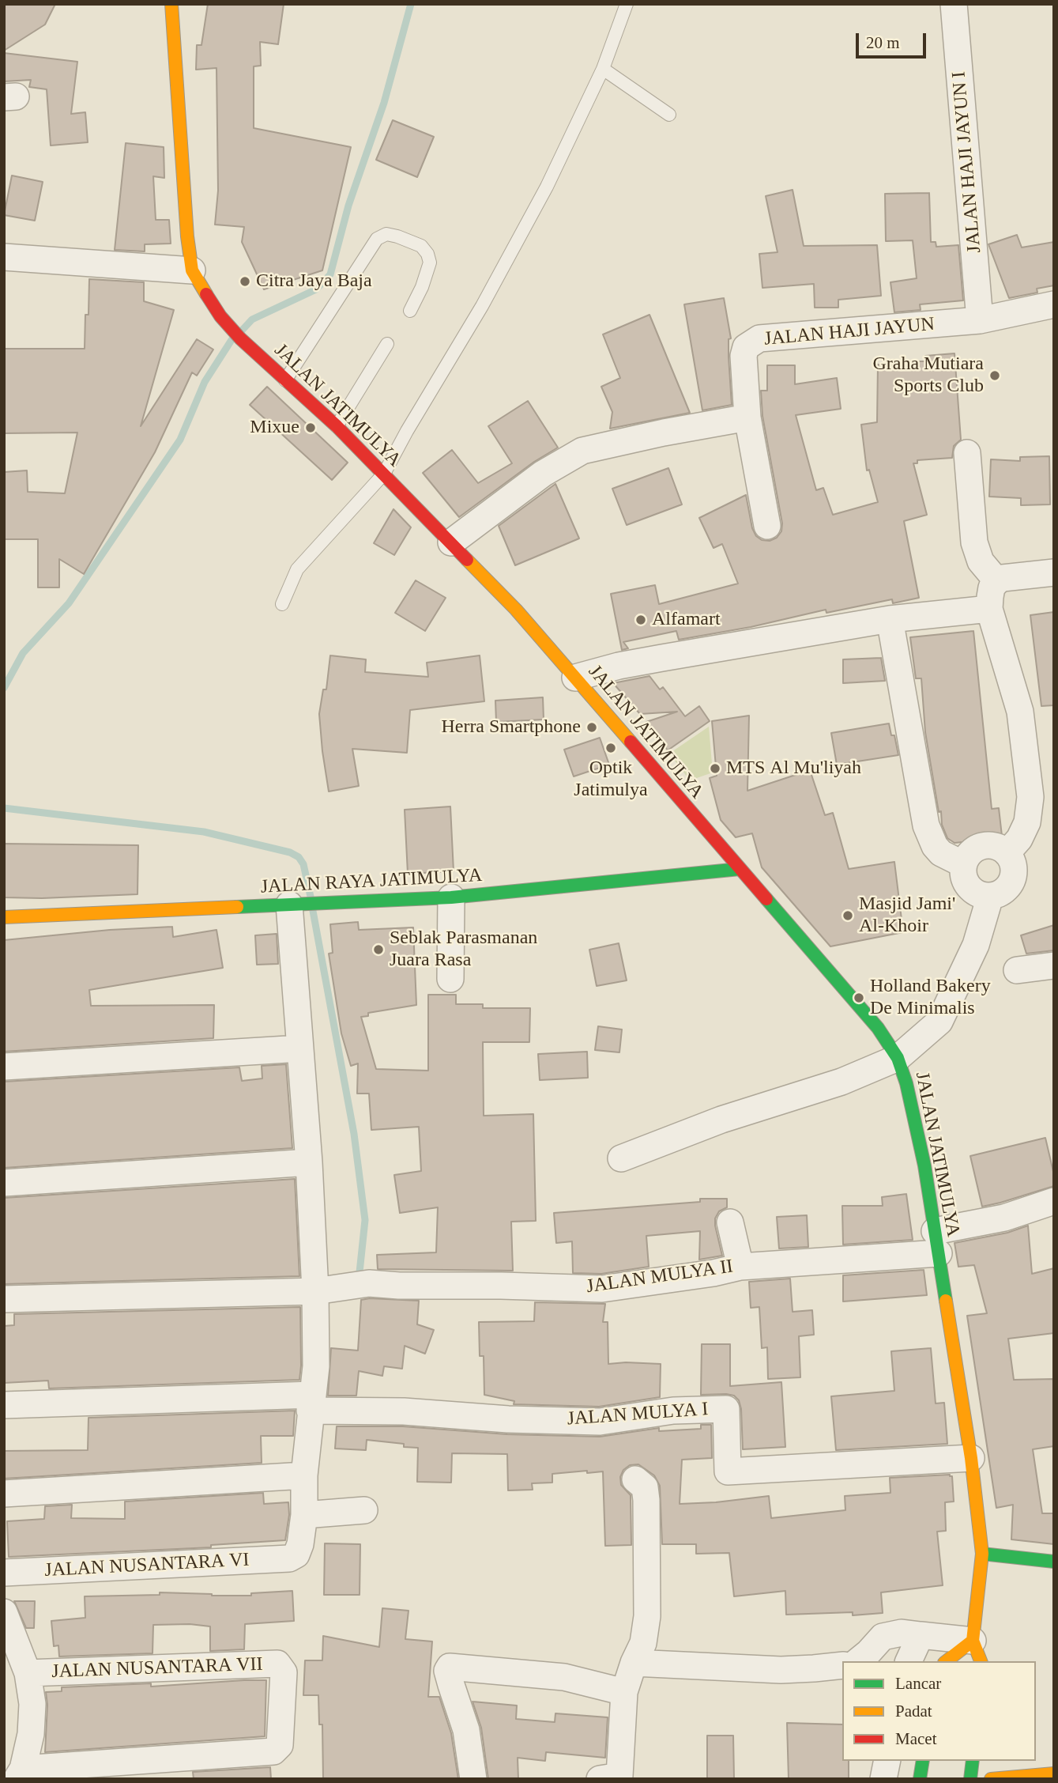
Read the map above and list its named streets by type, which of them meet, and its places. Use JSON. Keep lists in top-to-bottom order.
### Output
{
  "streets": {
    "main road": ["JALAN JATIMULYA", "JALAN RAYA JATIMULYA"],
    "street": [
      "JALAN HAJI JAYUN I",
      "JALAN HAJI JAYUN",
      "JALAN MULYA II",
      "JALAN MULYA I",
      "JALAN NUSANTARA VI",
      "JALAN NUSANTARA VII"
    ]
  },
  "crossings": [
    ["JALAN HAJI JAYUN I", "JALAN HAJI JAYUN"],
    ["JALAN JATIMULYA", "JALAN RAYA JATIMULYA"],
    ["JALAN JATIMULYA", "JALAN MULYA II"],
    ["JALAN JATIMULYA", "JALAN MULYA I"]
  ],
  "places": [
    "Citra Jaya Baja",
    "Graha Mutiara Sports Club",
    "Mixue",
    "Alfamart",
    "Herra Smartphone",
    "Optik Jatimulya",
    "MTS Al Mu'liyah",
    "Masjid Jami' Al-Khoir",
    "Seblak Parasmanan Juara Rasa",
    "Holland Bakery De Minimalis"
  ],
  "legend": ["Lancar", "Padat", "Macet"],
  "scale_bar": "20 m"
}
